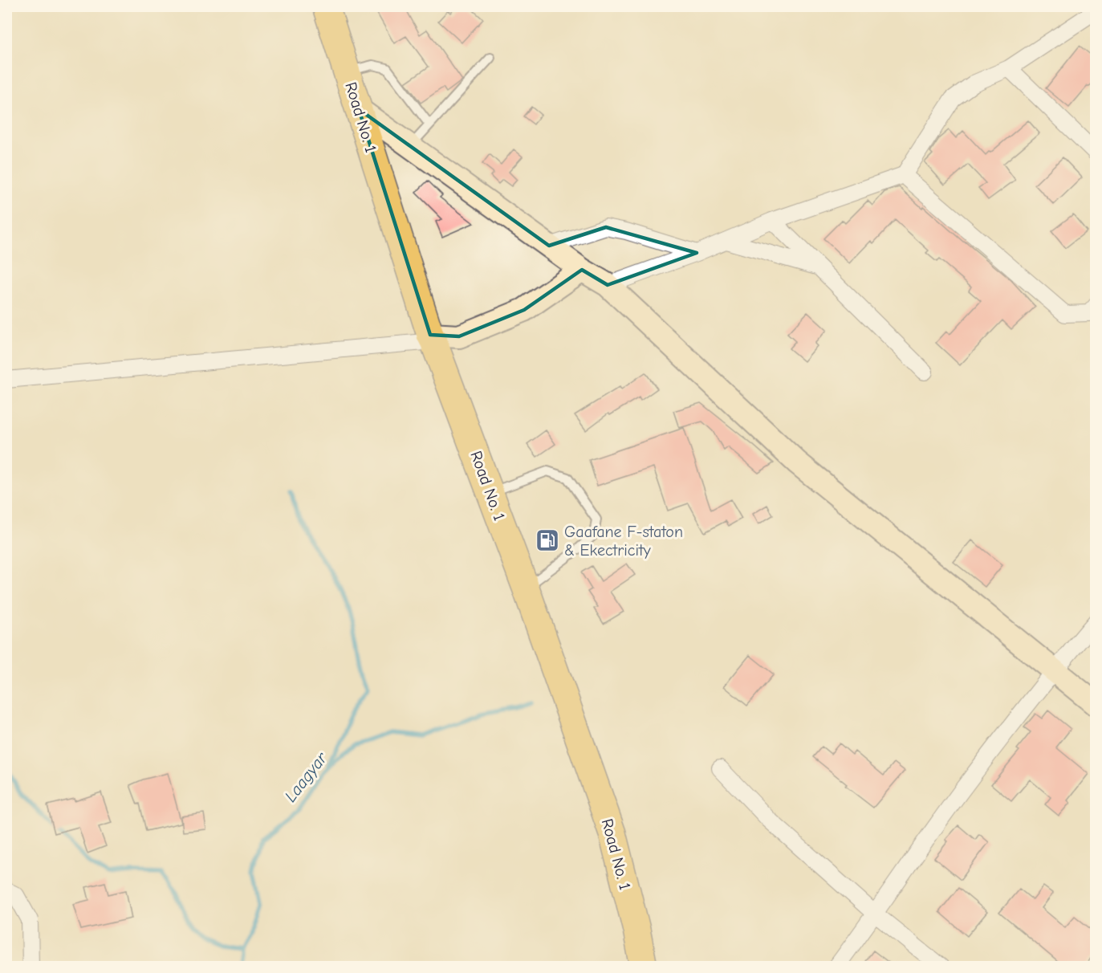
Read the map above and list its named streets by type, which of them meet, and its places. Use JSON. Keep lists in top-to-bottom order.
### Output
{
  "streets": {
    "highway": ["Road No. 1"]
  },
  "water": ["Laagyar"],
  "places": {
    "fuel station": ["Gaafane F-staton & Ekectricity"]
  }
}
